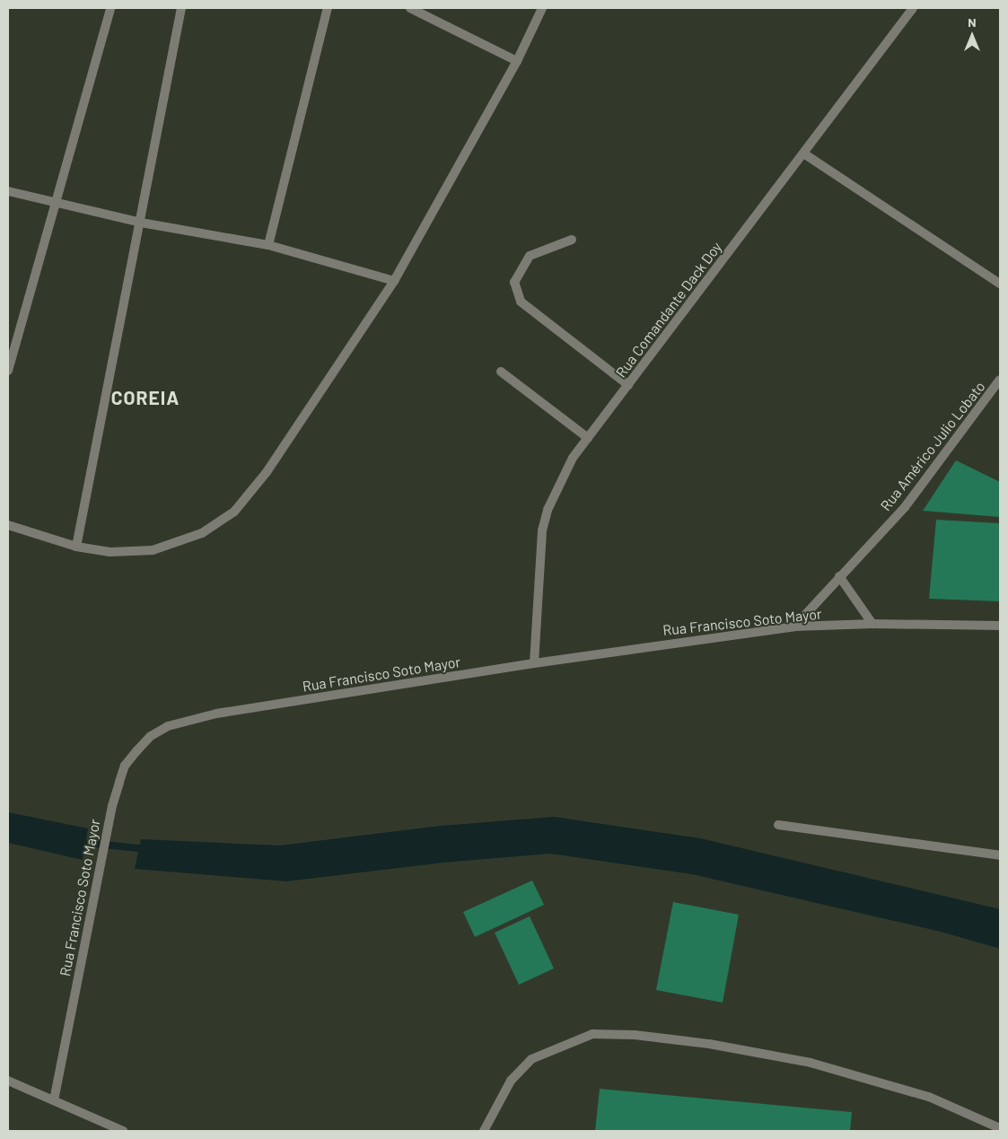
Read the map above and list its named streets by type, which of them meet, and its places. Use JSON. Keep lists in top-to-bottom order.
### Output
{
  "streets": {
    "street": ["Rua Comandante Dack Doy", "Rua Américo Julio Lobato", "Rua Francisco Soto Mayor"]
  },
  "crossings": [
    ["Rua Comandante Dack Doy", "Rua Francisco Soto Mayor"],
    ["Rua Américo Julio Lobato", "Rua Francisco Soto Mayor"]
  ],
  "districts": ["COREIA"],
  "north": "top"
}
